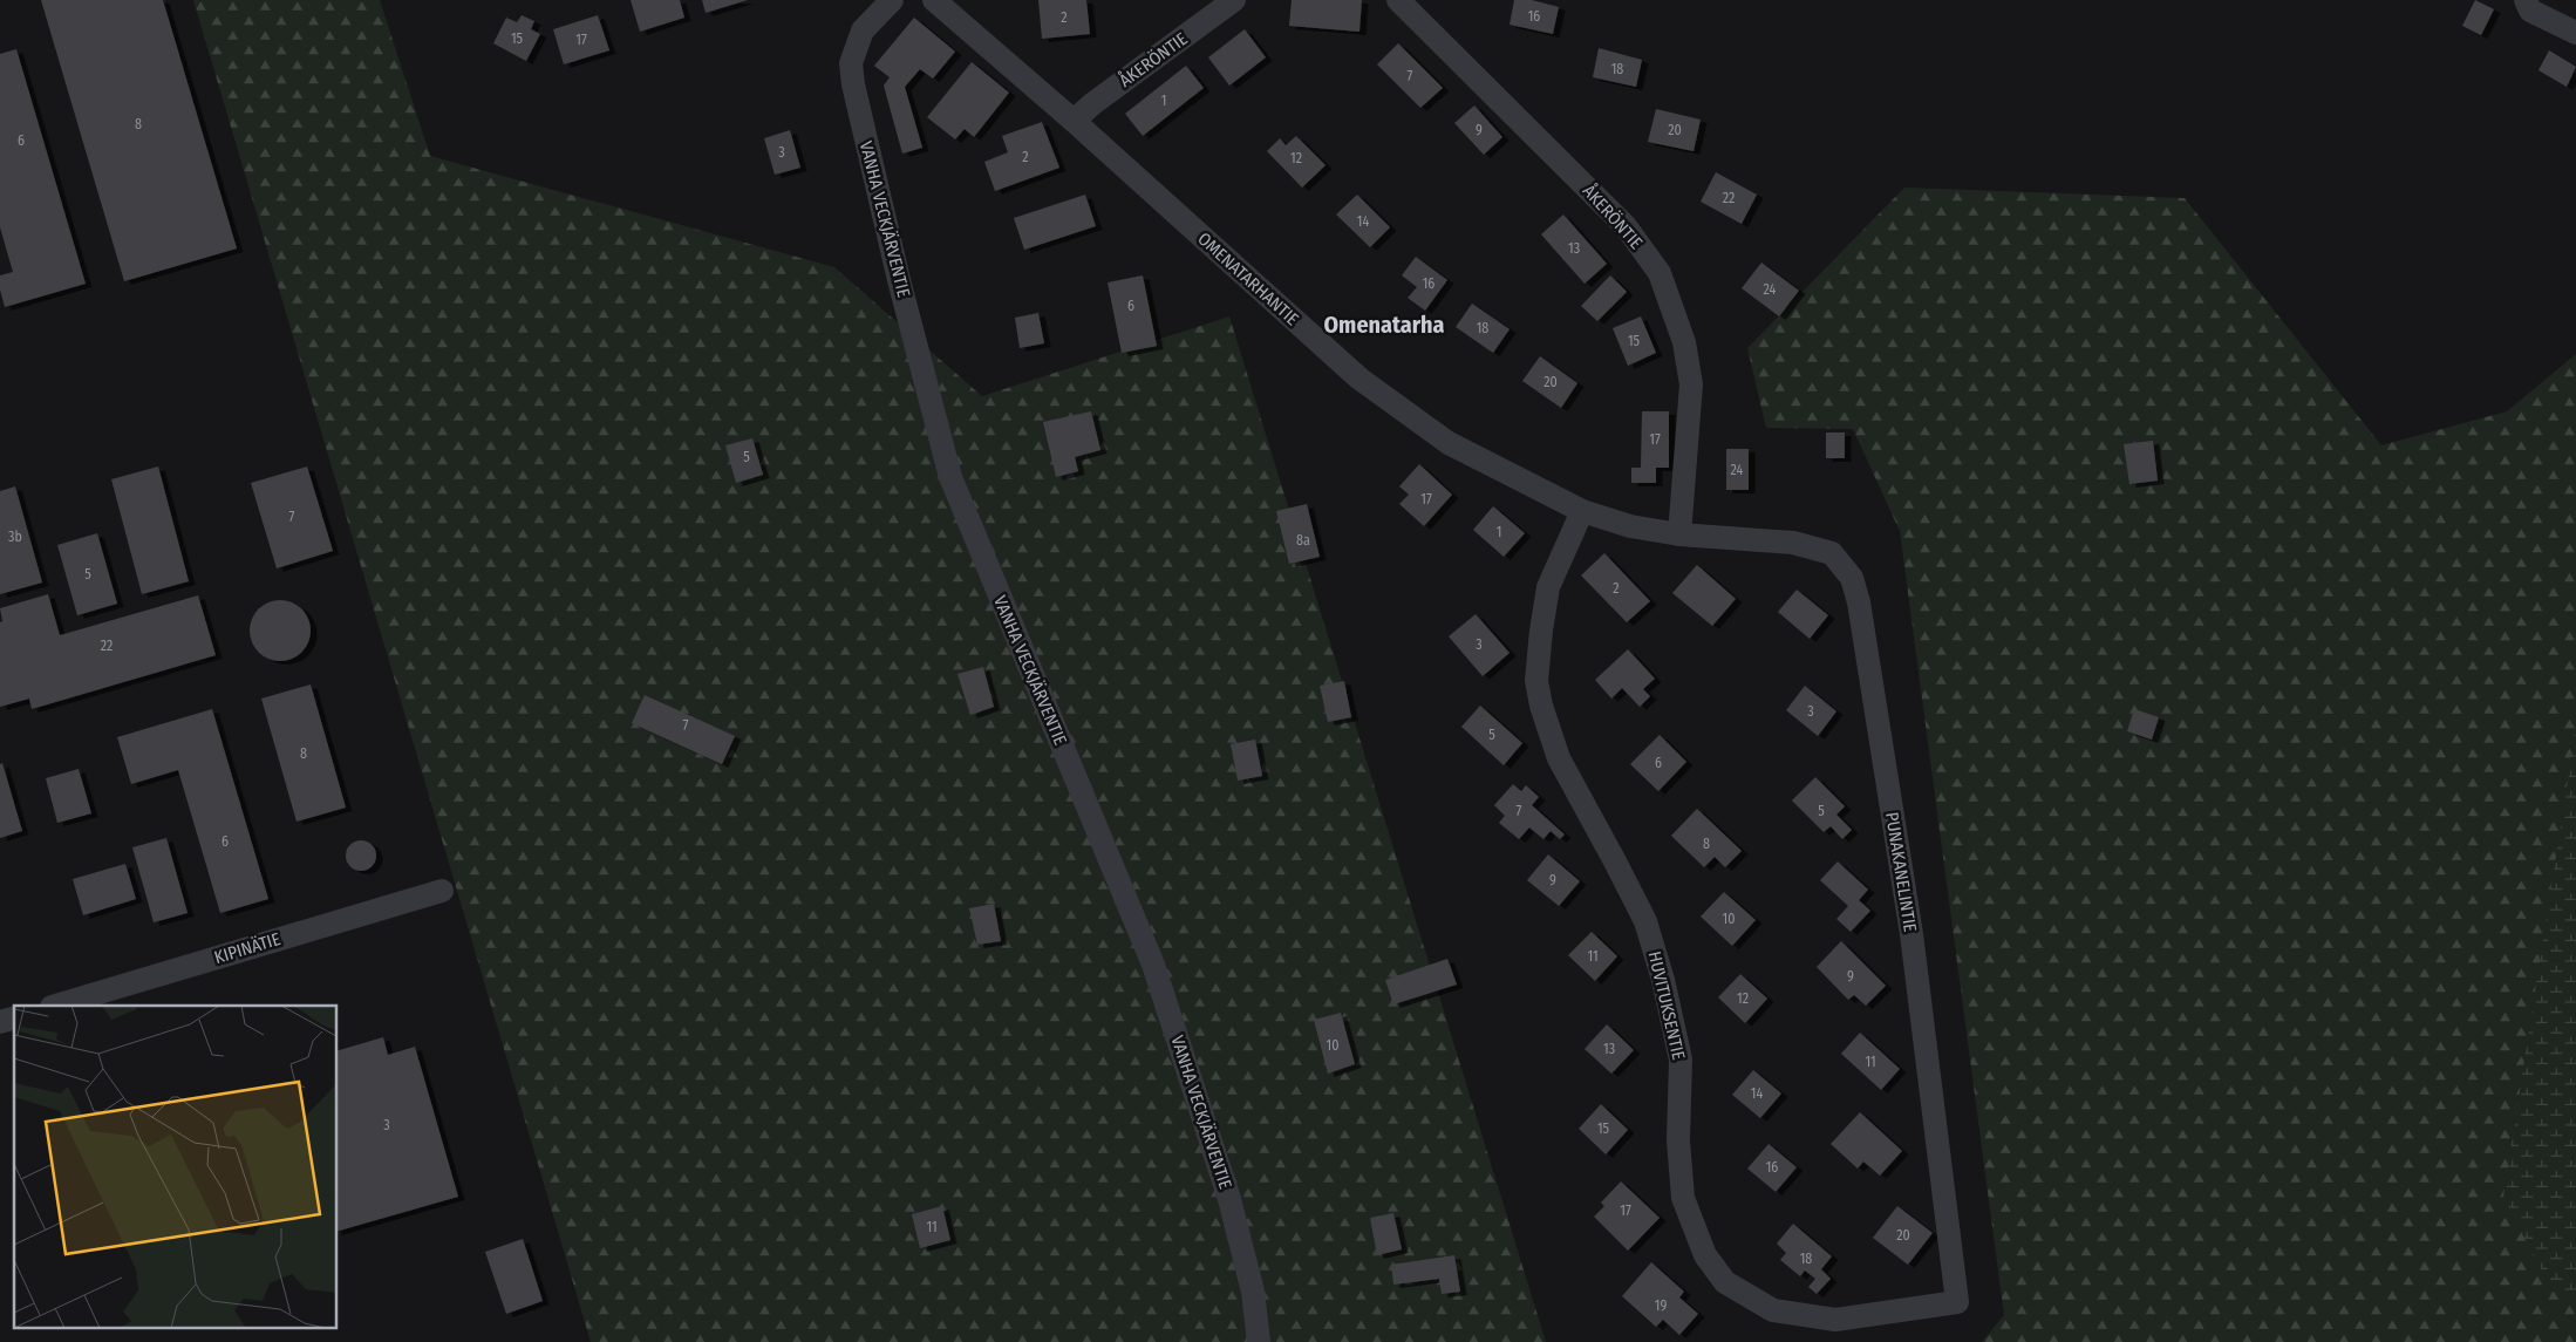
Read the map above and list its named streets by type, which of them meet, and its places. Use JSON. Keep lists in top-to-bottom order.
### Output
{
  "streets": {
    "street": [
      "ÅKERÖNTIE",
      "VANHA VECKJÄRVENTIE",
      "OMENATARHANTIE",
      "PUNAKANELINTIE",
      "KIPINÄTIE",
      "HUVITUKSENTIE"
    ]
  },
  "crossings": [
    ["ÅKERÖNTIE", "OMENATARHANTIE"],
    ["OMENATARHANTIE", "PUNAKANELINTIE"],
    ["OMENATARHANTIE", "HUVITUKSENTIE"],
    ["PUNAKANELINTIE", "HUVITUKSENTIE"]
  ],
  "districts": ["Omenatarha"],
  "house_numbers": [
    "16",
    "2",
    "15",
    "17",
    "18",
    "7",
    "1",
    "8",
    "9",
    "20",
    "6",
    "3",
    "2",
    "12",
    "22",
    "14",
    "13",
    "16",
    "24",
    "6",
    "18",
    "15",
    "20",
    "17",
    "5",
    "24",
    "17",
    "7",
    "1",
    "3b",
    "8a",
    "5",
    "2",
    "3",
    "22",
    "3",
    "7",
    "5",
    "8",
    "6",
    "7",
    "5",
    "6",
    "8",
    "9",
    "10",
    "11",
    "9",
    "12",
    "10",
    "13",
    "11",
    "14",
    "3",
    "15",
    "16",
    "17",
    "11",
    "20",
    "18",
    "19"
  ]
}
